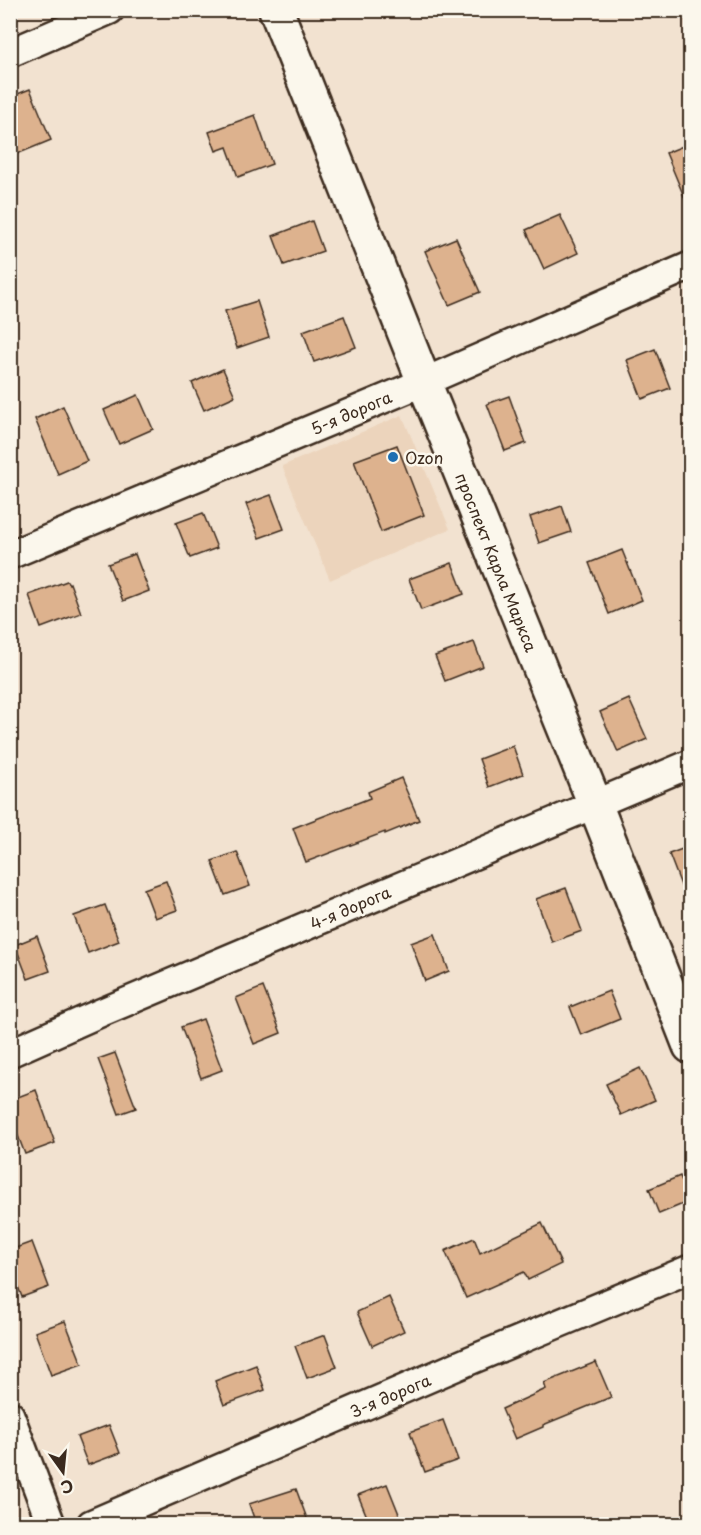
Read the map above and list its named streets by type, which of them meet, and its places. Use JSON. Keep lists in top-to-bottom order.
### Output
{
  "streets": {
    "street": [
      "5-я дорога",
      "проспект Карла Маркса",
      "4-я дорога",
      "3-я дорога"
    ]
  },
  "crossings": [
    ["5-я дорога", "проспект Карла Маркса"],
    ["проспект Карла Маркса", "4-я дорога"]
  ],
  "places": ["Ozon"],
  "north": "bottom"
}
